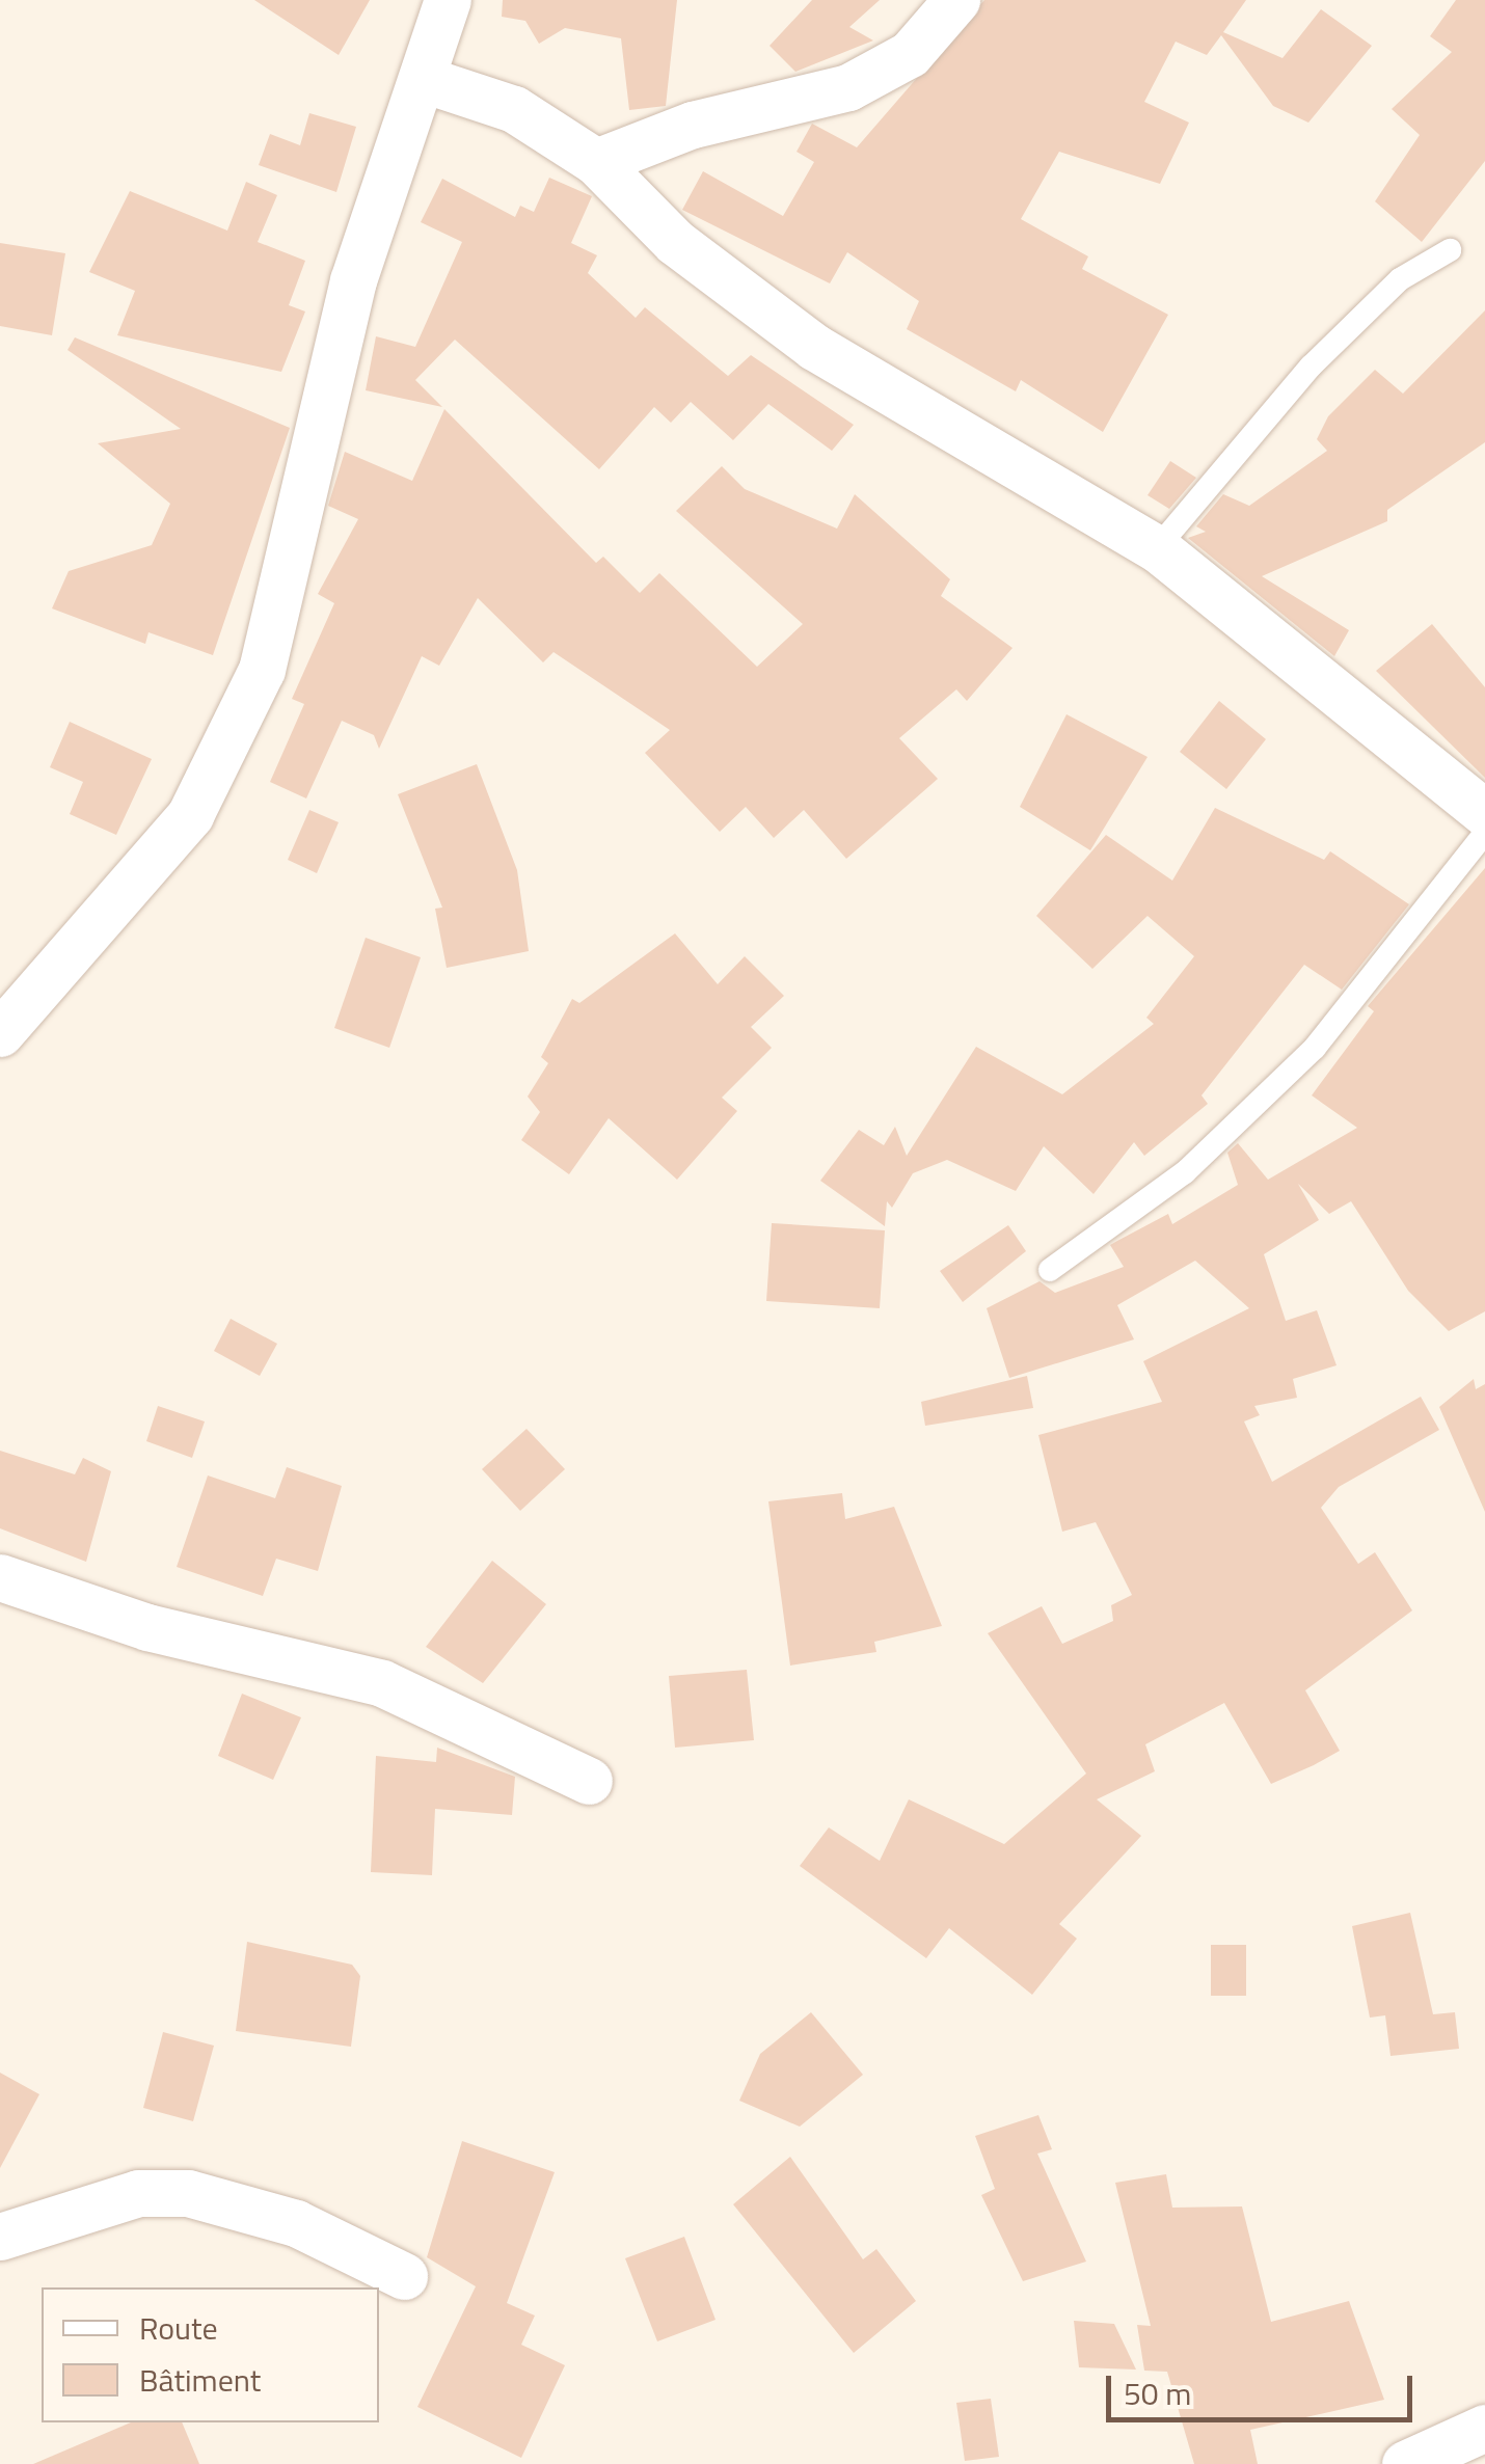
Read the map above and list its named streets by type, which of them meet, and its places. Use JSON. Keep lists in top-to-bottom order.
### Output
{
  "legend": ["Route", "Bâtiment"],
  "scale_bar": "50 m"
}
